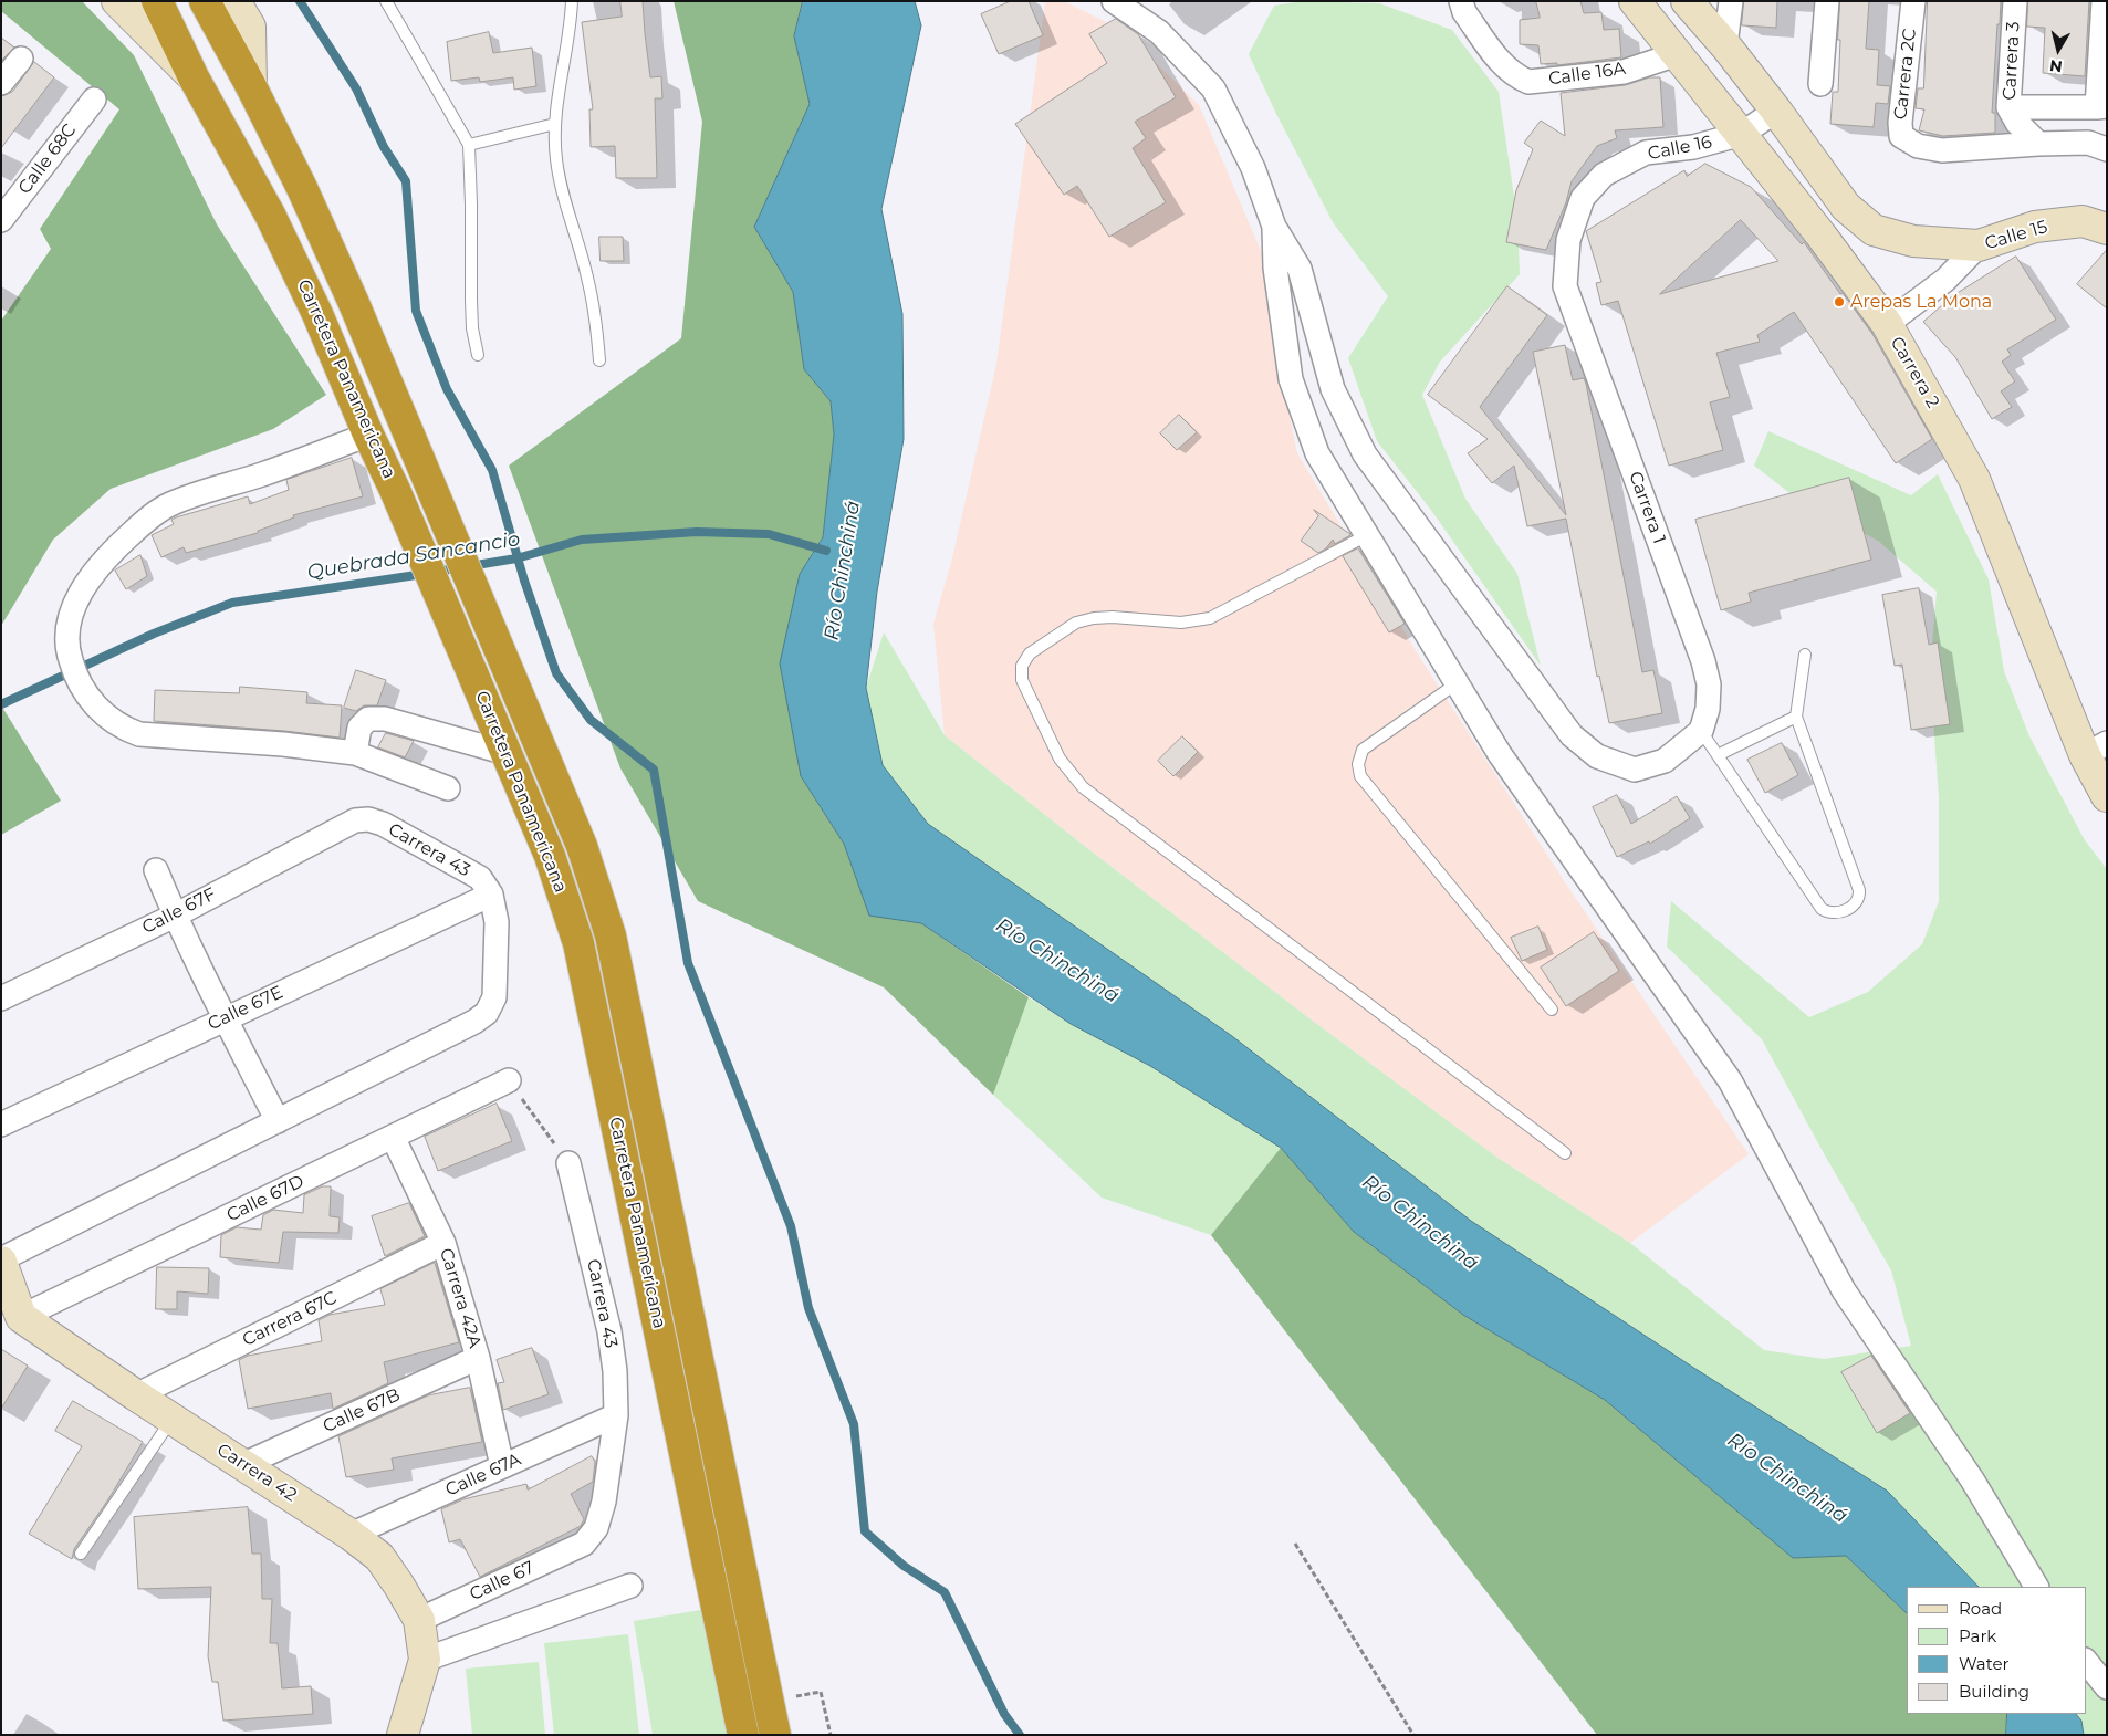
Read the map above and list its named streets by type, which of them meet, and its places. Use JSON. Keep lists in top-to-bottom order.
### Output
{
  "streets": {
    "highway": ["Carretera Panamericana"],
    "main road": ["Calle 15", "Carrera 2", "Carrera 42"],
    "street": [
      "Carrera 3",
      "Calle 16A",
      "Carrera 2C",
      "Calle 16",
      "Calle 68C",
      "Carrera 1",
      "Carrera 43",
      "Calle 67F",
      "Calle 67E",
      "Calle 67D",
      "Carrera 42A",
      "Carrera 67C",
      "Calle 67B",
      "Calle 67A",
      "Calle 67"
    ]
  },
  "crossings": [
    ["Carrera 3", "Carrera 2C"],
    ["Calle 16A", "Carrera 2"],
    ["Calle 16", "Carrera 2"],
    ["Calle 16", "Carrera 1"],
    ["Calle 15", "Carrera 2"],
    ["Carrera 43", "Calle 67F"],
    ["Carrera 43", "Calle 67E"],
    ["Carrera 43", "Calle 67A"],
    ["Carrera 43", "Calle 67"],
    ["Calle 67D", "Carrera 42A"],
    ["Calle 67D", "Carrera 42"],
    ["Carrera 42A", "Carrera 67C"],
    ["Carrera 42A", "Calle 67B"],
    ["Carrera 42A", "Calle 67A"],
    ["Carrera 67C", "Carrera 42"],
    ["Calle 67B", "Carrera 42"],
    ["Carrera 42", "Calle 67A"],
    ["Carrera 42", "Calle 67"]
  ],
  "water": ["Quebrada Sancancio", "Río Chinchiná"],
  "places": ["Arepas La Mona"],
  "legend": [
    "Road",
    "Park",
    "Water",
    "Building"
  ],
  "north": "bottom"
}
